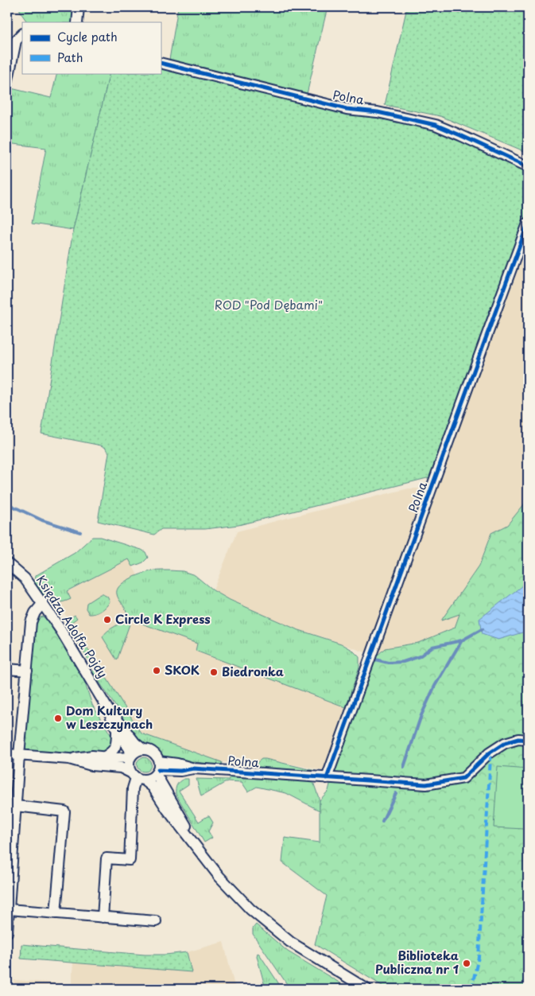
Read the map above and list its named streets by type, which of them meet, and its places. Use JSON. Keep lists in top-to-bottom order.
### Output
{
  "streets": {
    "street": ["Polna", "Księdza Adolfa Pojdy"]
  },
  "crossings": [
    ["Polna", "Księdza Adolfa Pojdy"]
  ],
  "parks": ["ROD \"Pod Dębami\""],
  "places": [
    "Circle K Express",
    "SKOK",
    "Biedronka",
    "Dom Kultury w Leszczynach",
    "Biblioteka Publiczna nr 1"
  ],
  "legend": ["Cycle path", "Path"]
}
